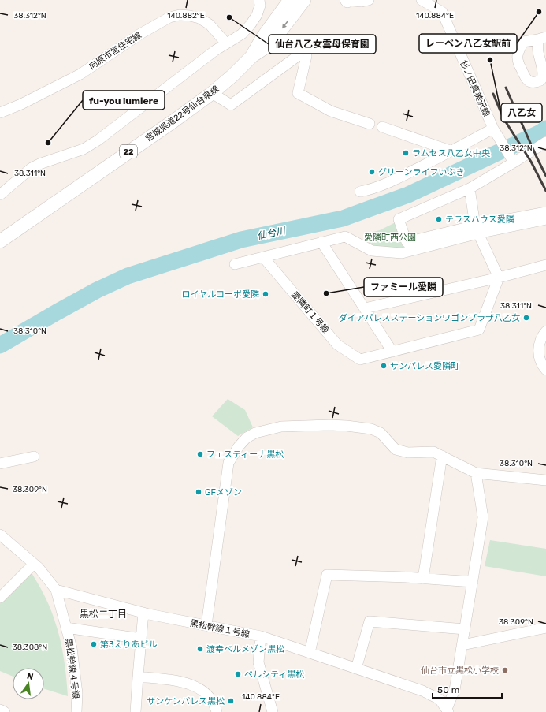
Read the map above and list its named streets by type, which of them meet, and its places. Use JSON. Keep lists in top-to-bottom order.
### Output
{
  "streets": {
    "main road": ["宮城県道22号仙台泉線", "22"],
    "street": [
      "向原市営住宅線",
      "杉ノ田真美沢線",
      "愛隣町１号線",
      "黒松幹線１号線",
      "黒松幹線４号線"
    ]
  },
  "crossings": [
    ["黒松幹線１号線", "黒松幹線４号線"]
  ],
  "districts": ["黒松二丁目"],
  "water": ["仙台川"],
  "parks": ["愛隣町西公園"],
  "places": [
    "レーベン八乙女駅前",
    "仙台八乙女雲母保育園",
    "八乙女",
    "fu-you lumiere",
    "ラムセス八乙女中央",
    "グリーンライフいぶき",
    "テラスハウス愛隣",
    "ファミール愛隣",
    "ロイヤルコーポ愛隣",
    "ダイアパレスステーションワゴンプラザ八乙女",
    "サンパレス愛隣町",
    "フェスティーナ黒松",
    "GFメゾン",
    "第3えりあビル",
    "渡幸ベルメゾン黒松",
    "仙台市立黒松小学校",
    "ベルシティ黒松",
    "サンケンパレス黒松"
  ],
  "scale_bar": "50 m",
  "north": "top",
  "coordinates": [
    "38.312°N",
    "140.882°E",
    "140.884°E",
    "38.311°N",
    "38.310°N",
    "38.309°N",
    "38.308°N"
  ]
}
